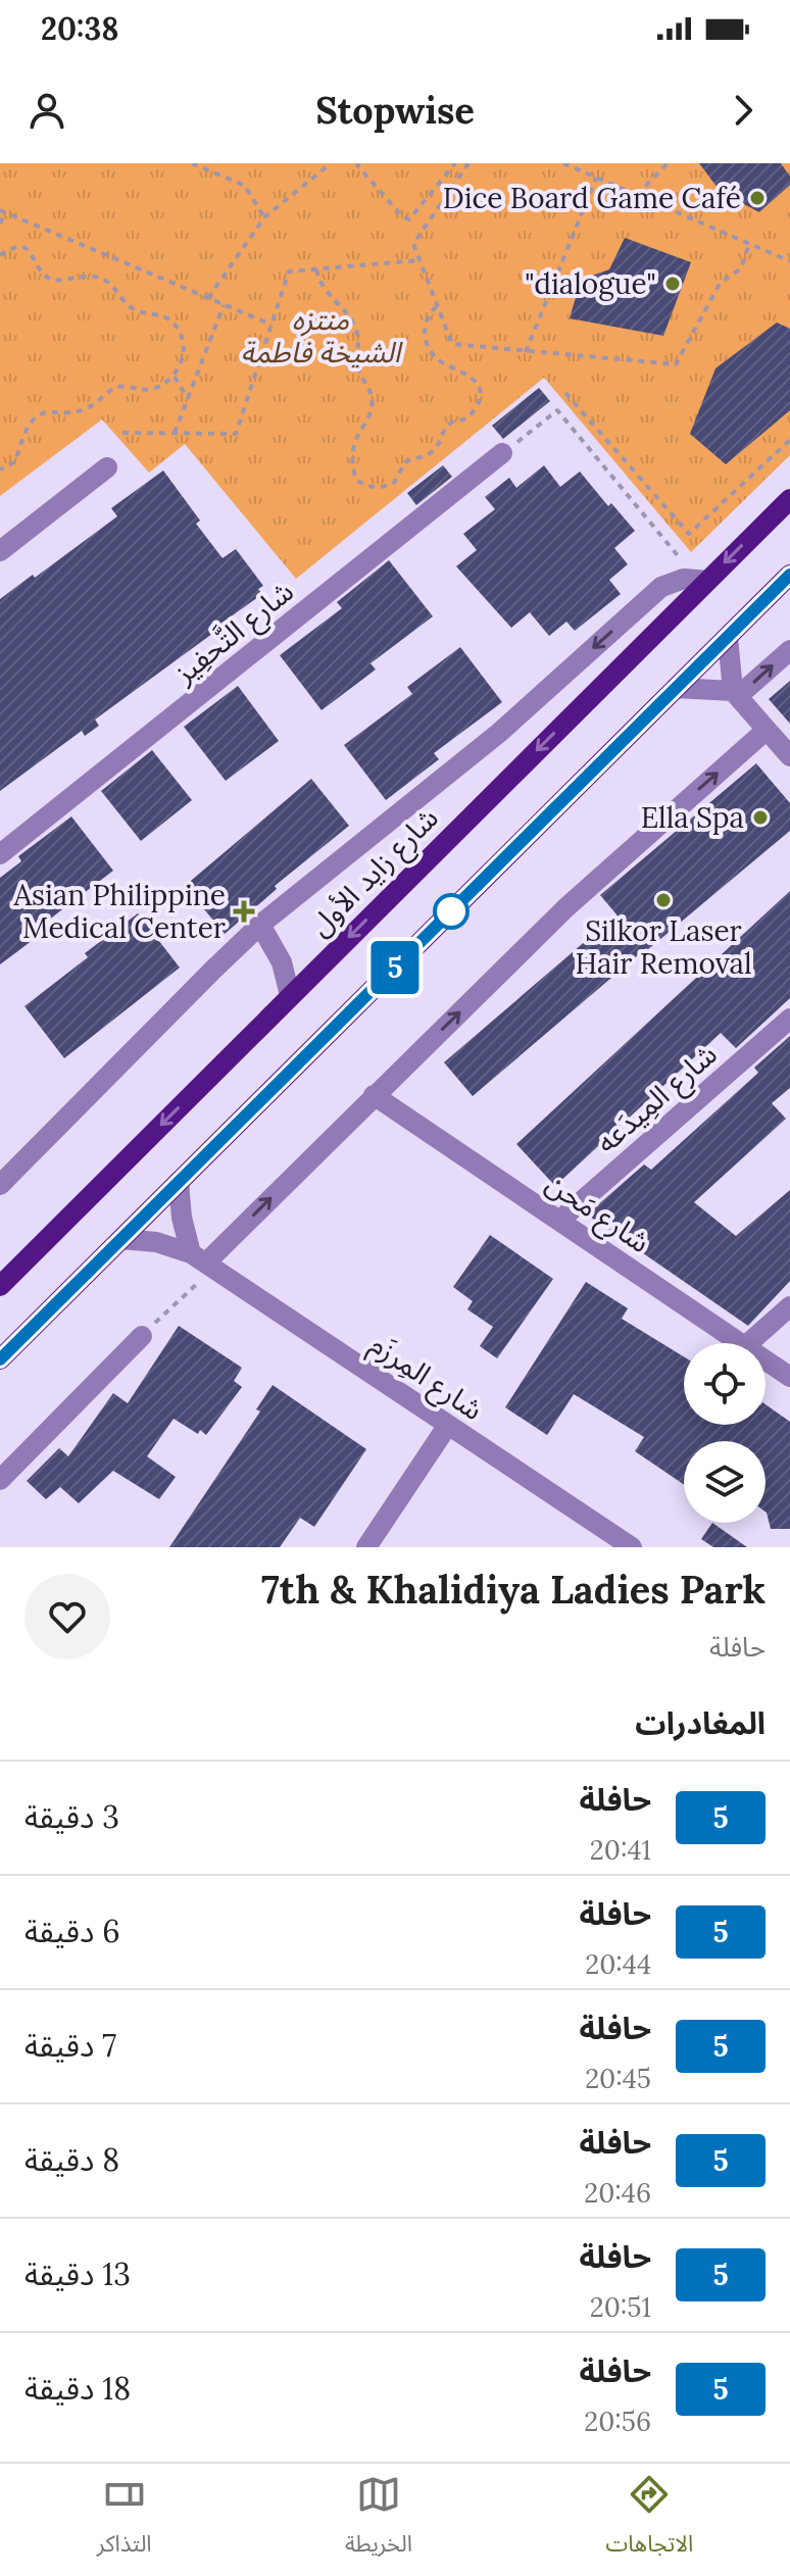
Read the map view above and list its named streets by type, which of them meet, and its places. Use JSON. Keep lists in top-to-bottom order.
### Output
{
  "streets": {
    "main road": ["شارع زايد الأول"],
    "street": [
      "شارع التَّحفِيز",
      "شارع المِيدَعه",
      "شارع مَحن",
      "شارع المِرزَم"
    ]
  },
  "crossings": [
    ["شارع المِيدَعه", "شارع مَحن"]
  ],
  "parks": ["منتزه الشيخة فاطمة"],
  "places": {
    "other": [
      "Dice Board Game Café",
      "\"dialogue\"",
      "Ella Spa",
      "Silkor Laser Hair Removal"
    ],
    "health": ["Asian Philippine Medical Center"]
  },
  "lines": ["bus line 5"],
  "page": {
    "status": "20:38",
    "header": "Stopwise",
    "on_map": "5",
    "heading": [
      ["7th & Khalidiya Ladies Park", "حافلة"],
      "المغادرات"
    ],
    "list": [
      {
        "mark": "5",
        "name": "حافلة",
        "note": "20:41",
        "value": "3 دقيقة"
      },
      {
        "mark": "5",
        "name": "حافلة",
        "note": "20:44",
        "value": "6 دقيقة"
      },
      {
        "mark": "5",
        "name": "حافلة",
        "note": "20:45",
        "value": "7 دقيقة"
      },
      {
        "mark": "5",
        "name": "حافلة",
        "note": "20:46",
        "value": "8 دقيقة"
      },
      {
        "mark": "5",
        "name": "حافلة",
        "note": "20:51",
        "value": "13 دقيقة"
      },
      {
        "mark": "5",
        "name": "حافلة",
        "note": "20:56",
        "value": "18 دقيقة"
      }
    ],
    "tabs": ["الاتجاهات", "الخريطة", "التذاكر"]
  }
}
